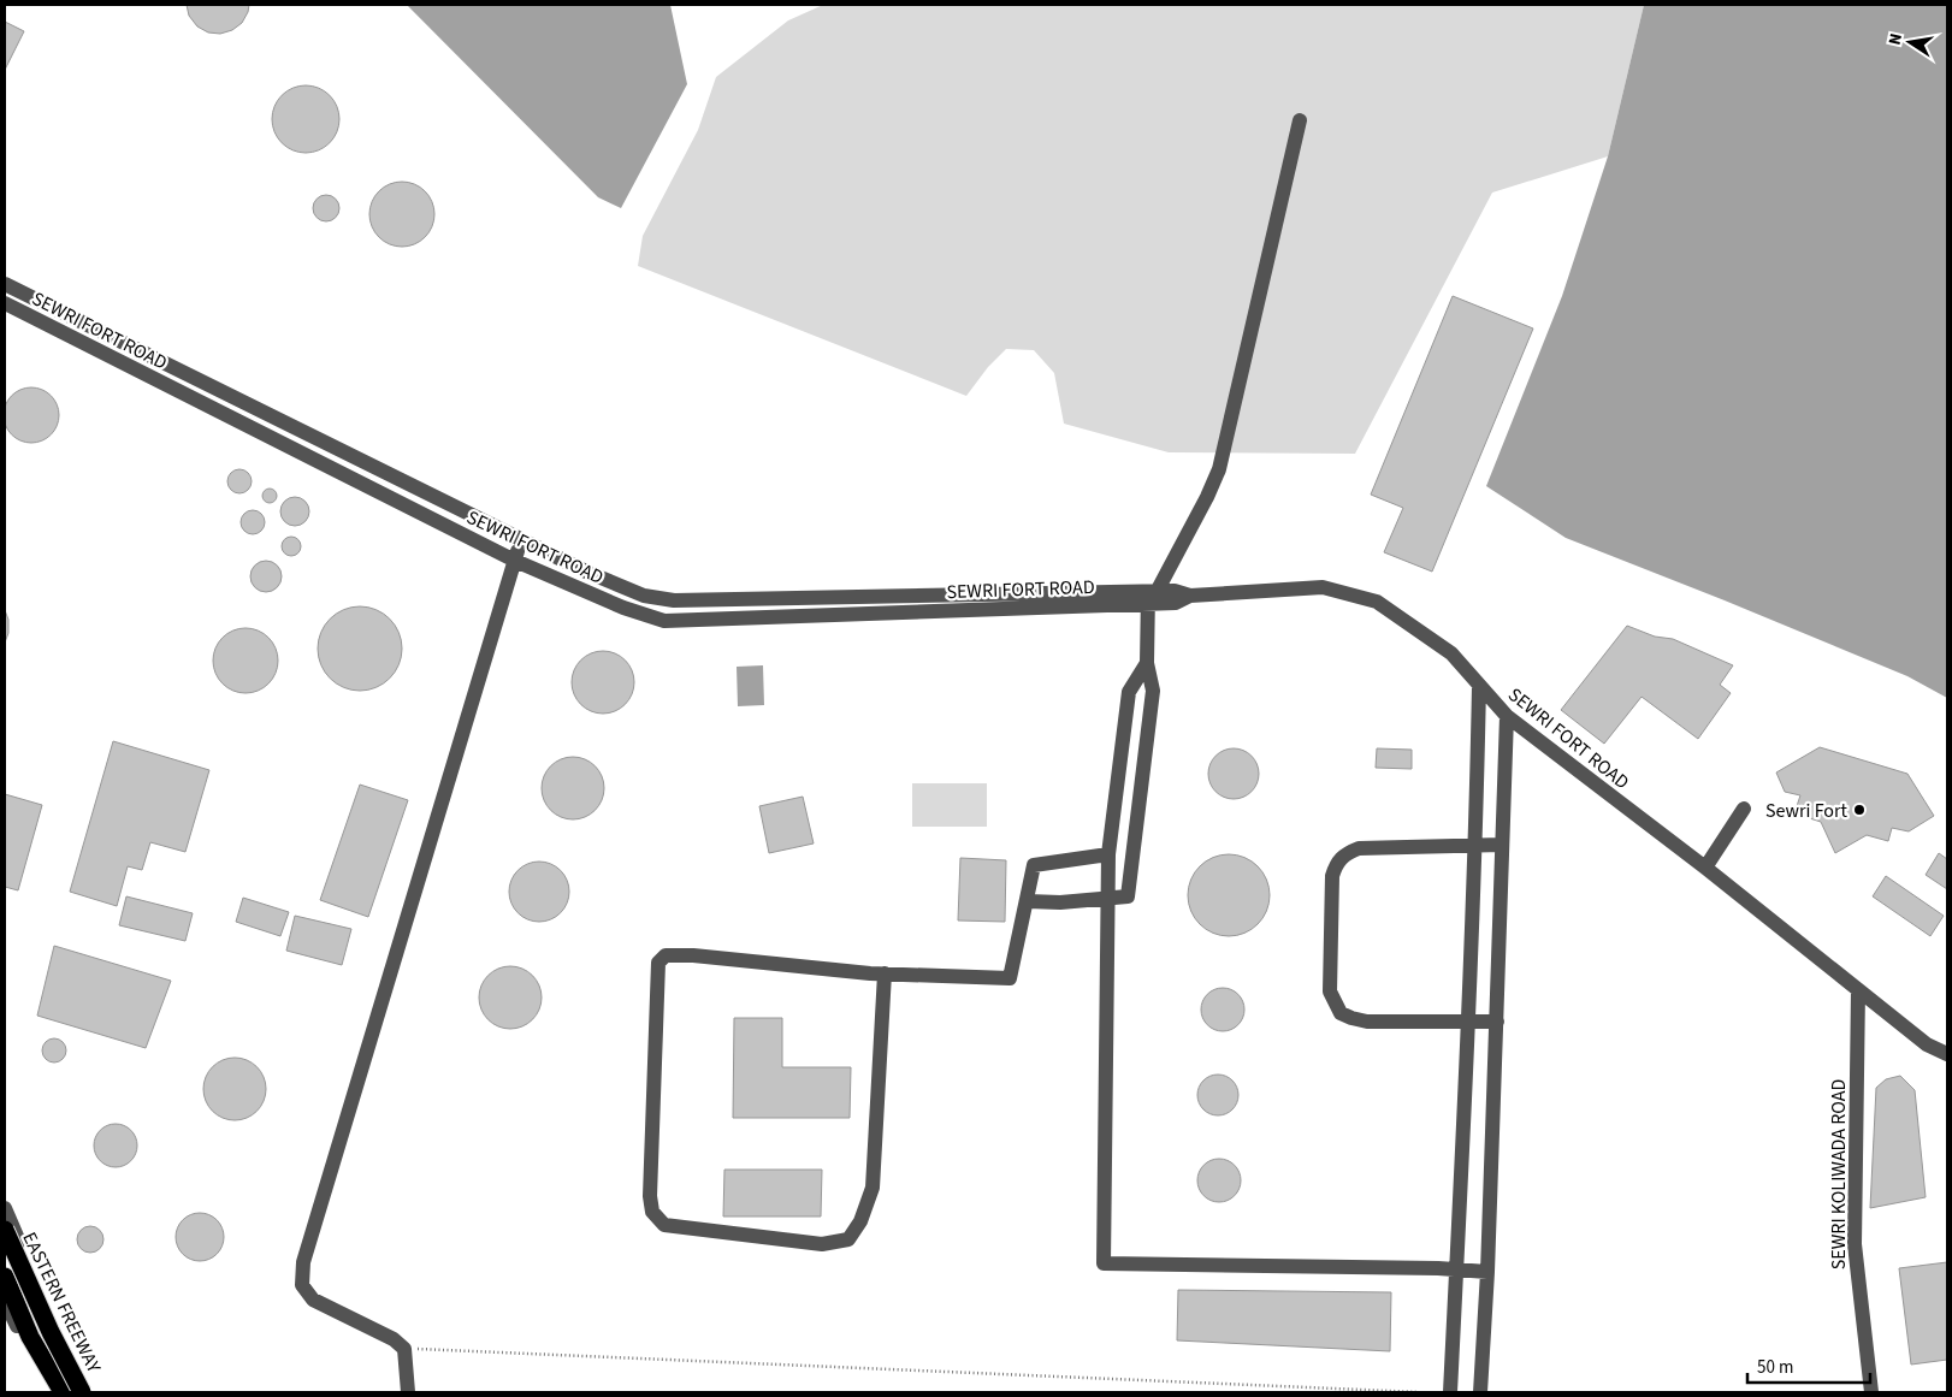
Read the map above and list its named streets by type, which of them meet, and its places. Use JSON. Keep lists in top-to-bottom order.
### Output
{
  "streets": {
    "highway": ["EASTERN FREEWAY"],
    "street": ["SEWRI FORT ROAD", "SEWRI KOLIWADA ROAD"]
  },
  "crossings": [
    ["SEWRI FORT ROAD", "SEWRI KOLIWADA ROAD"]
  ],
  "places": ["Sewri Fort"],
  "scale_bar": "50 m",
  "north": "left"
}
